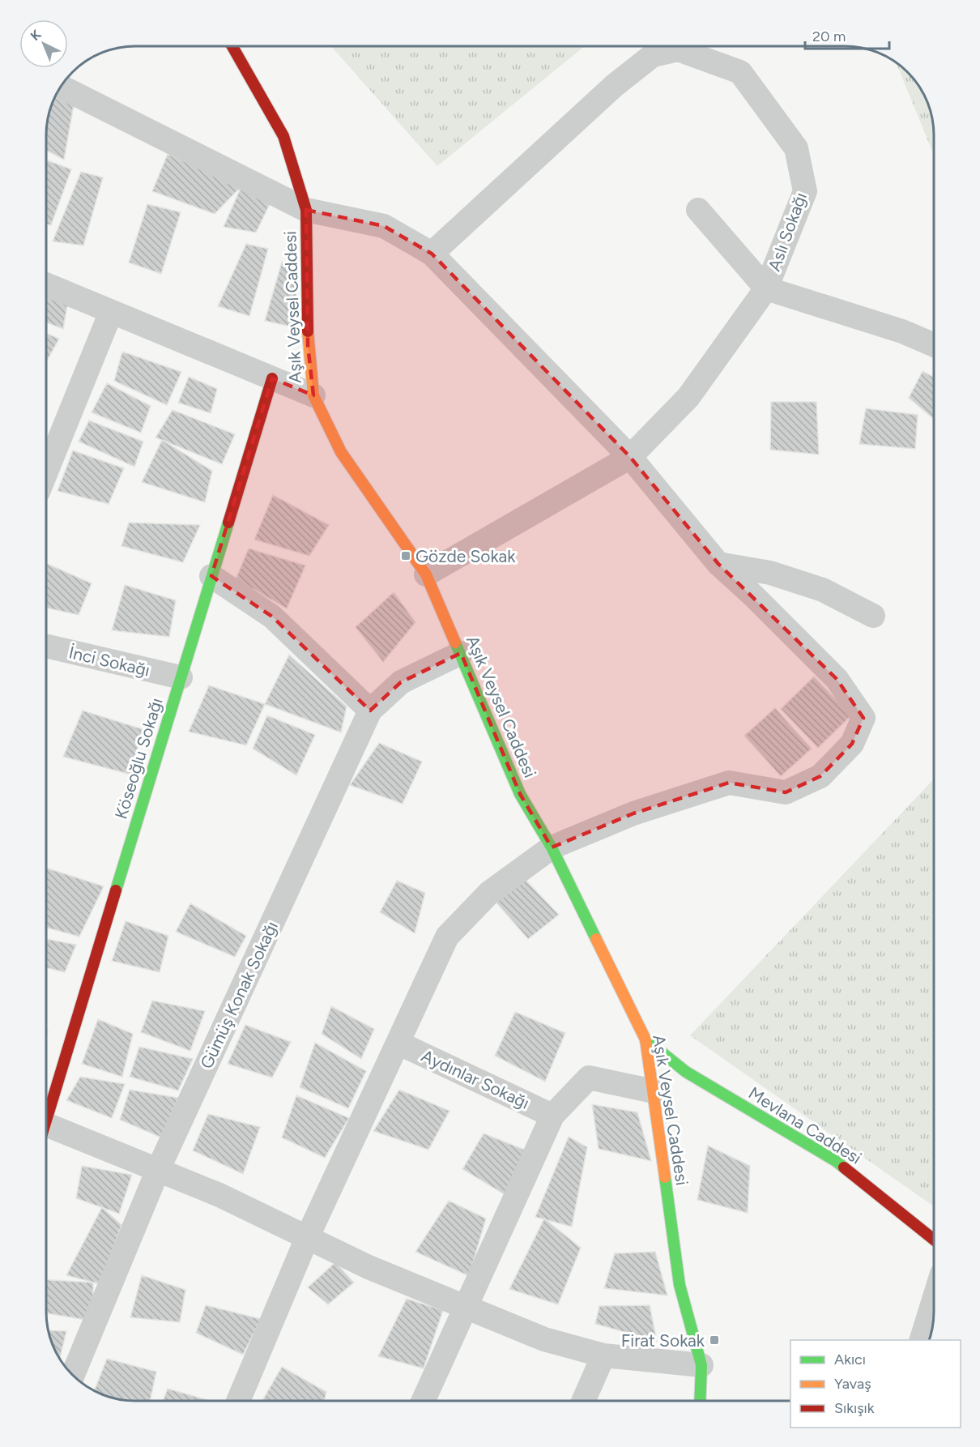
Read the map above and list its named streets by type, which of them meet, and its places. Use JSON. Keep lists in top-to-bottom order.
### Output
{
  "streets": {
    "street": [
      "Aslı Sokağı",
      "Aşık Veysel Caddesi",
      "İnci Sokağı",
      "Köseoğlu Sokağı",
      "Gümüş Konak Sokağı",
      "Aydınlar Sokağı",
      "Mevlana Caddesi"
    ]
  },
  "crossings": [
    ["Aslı Sokağı", "Aşık Veysel Caddesi"],
    ["Aşık Veysel Caddesi", "Gümüş Konak Sokağı"],
    ["Aşık Veysel Caddesi", "Mevlana Caddesi"],
    ["İnci Sokağı", "Köseoğlu Sokağı"]
  ],
  "places": {
    "transit": ["Gözde Sokak", "Firat Sokak"]
  },
  "legend": ["Akıcı", "Yavaş", "Sıkışık"],
  "scale_bar": "20 m",
  "north": "top left"
}
